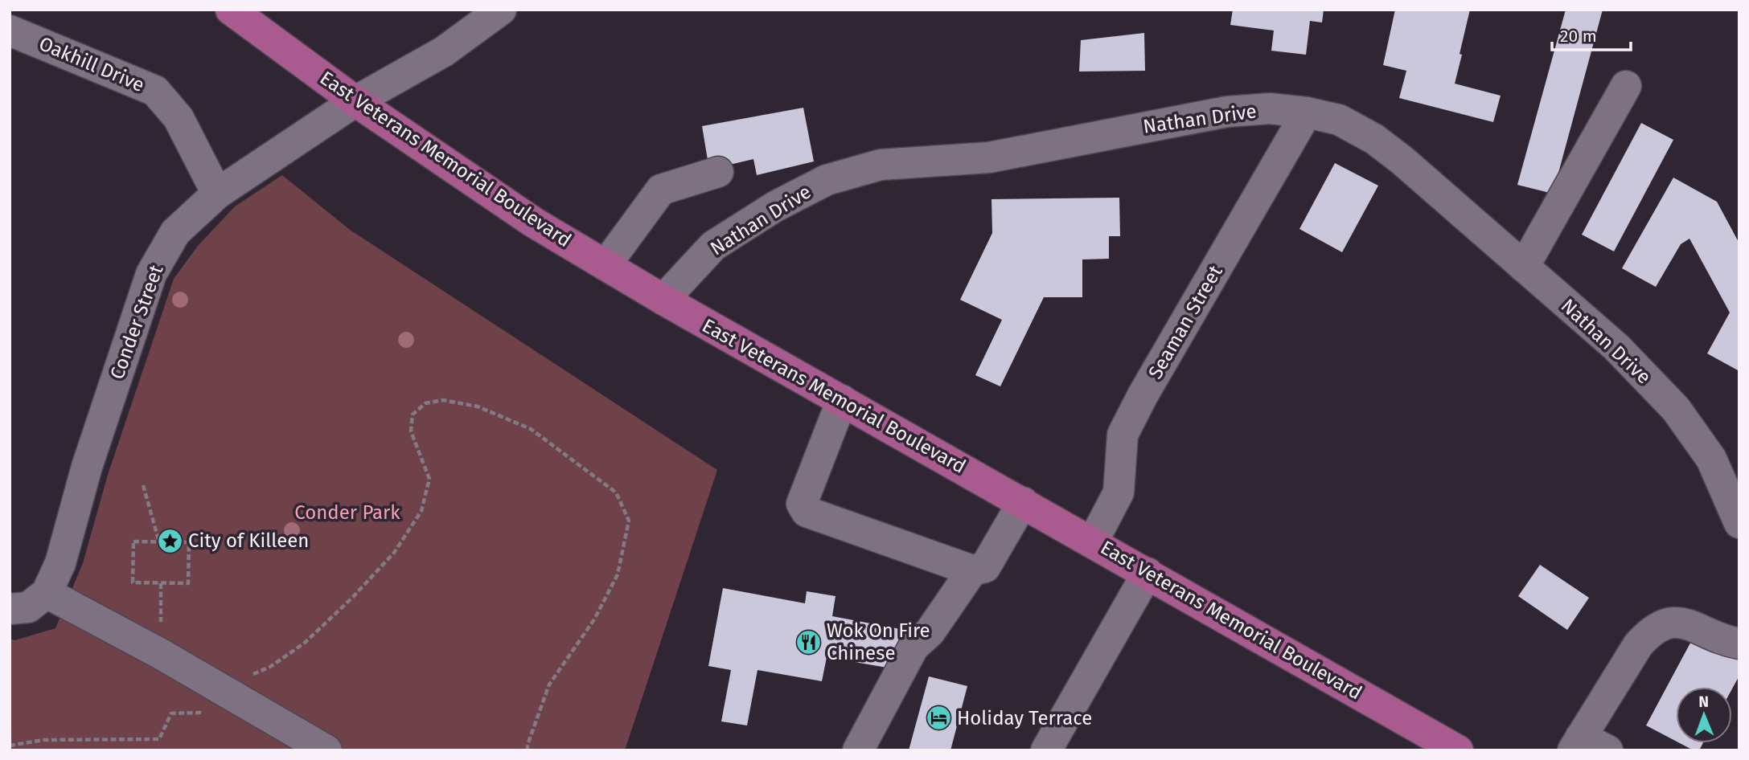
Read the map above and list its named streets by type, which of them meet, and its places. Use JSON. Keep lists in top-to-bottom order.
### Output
{
  "streets": {
    "main road": ["East Veterans Memorial Boulevard"],
    "street": [
      "Oakhill Drive",
      "Nathan Drive",
      "Conder Street",
      "Seaman Street"
    ]
  },
  "crossings": [
    ["Oakhill Drive", "Conder Street"],
    ["Nathan Drive", "East Veterans Memorial Boulevard"],
    ["Nathan Drive", "Seaman Street"],
    ["East Veterans Memorial Boulevard", "Conder Street"],
    ["East Veterans Memorial Boulevard", "Seaman Street"]
  ],
  "parks": ["Conder Park"],
  "places": {
    "place": ["City of Killeen"],
    "restaurant": ["Wok On Fire Chinese"],
    "hotel": ["Holiday Terrace"]
  },
  "scale_bar": "20 m",
  "north": "top"
}
